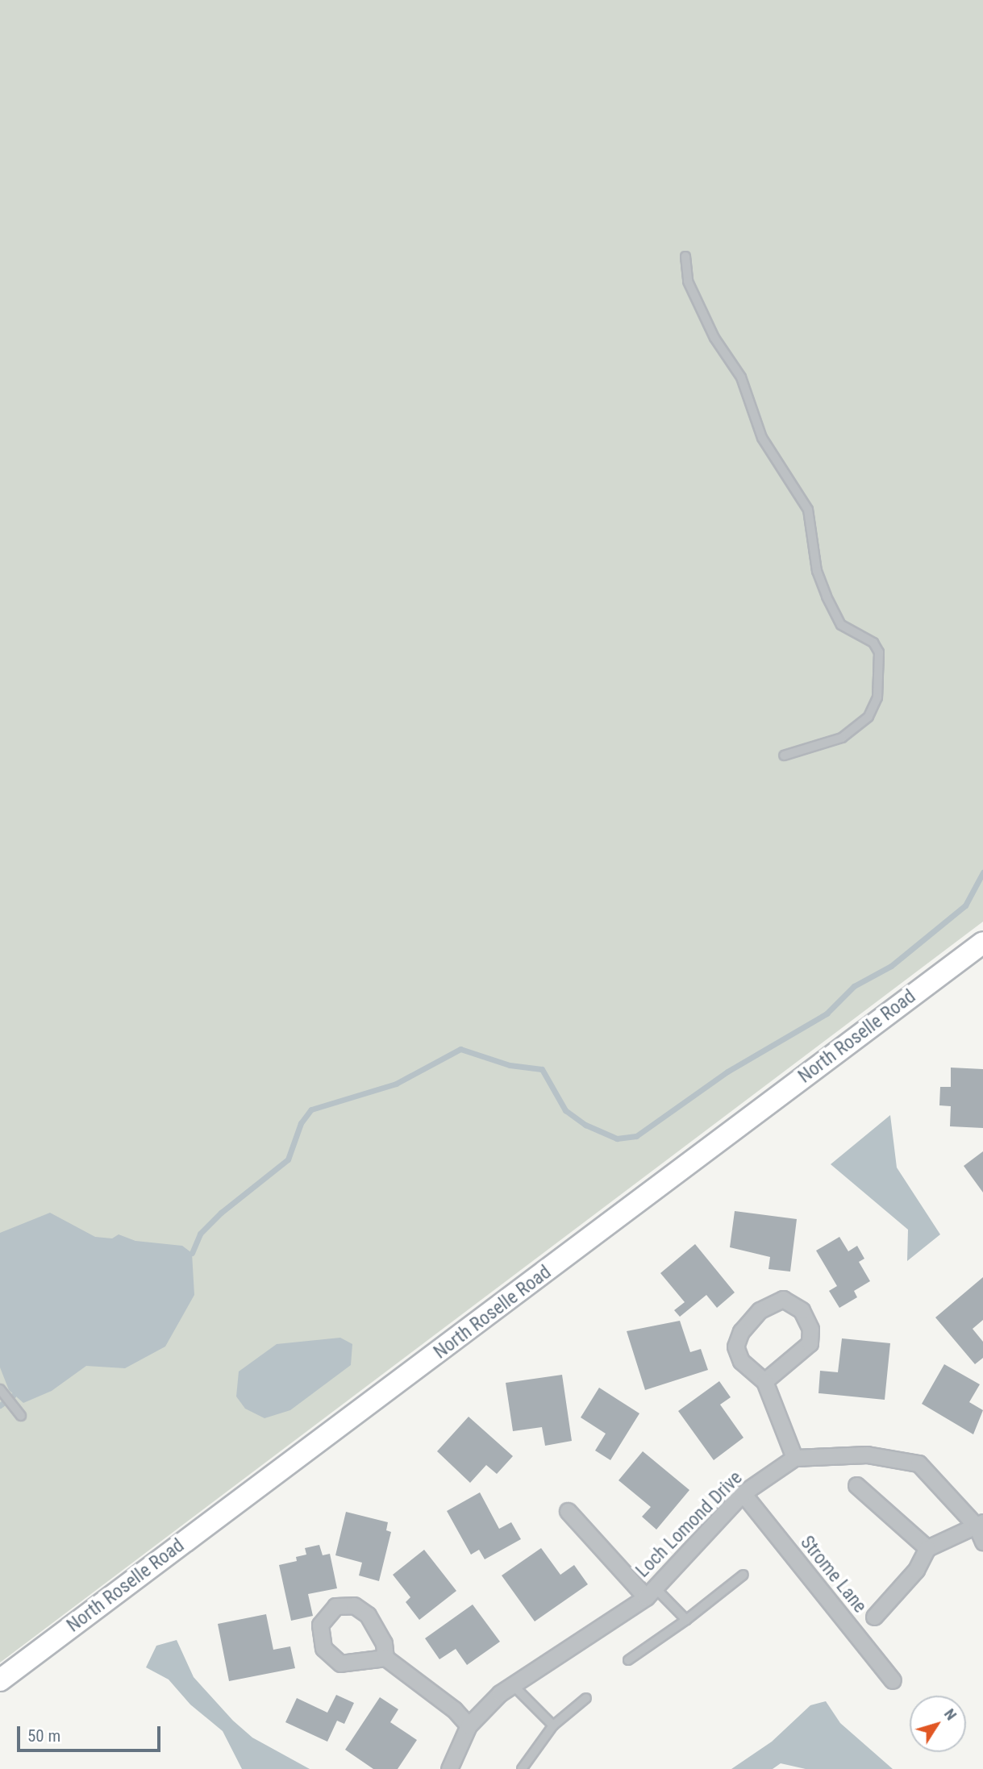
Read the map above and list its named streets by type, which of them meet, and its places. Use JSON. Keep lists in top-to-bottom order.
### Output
{
  "streets": {
    "main road": ["North Roselle Road"],
    "street": ["Loch Lomond Drive", "Strome Lane"]
  },
  "crossings": [
    ["Loch Lomond Drive", "Strome Lane"]
  ],
  "scale_bar": "50 m",
  "north": "top right"
}
